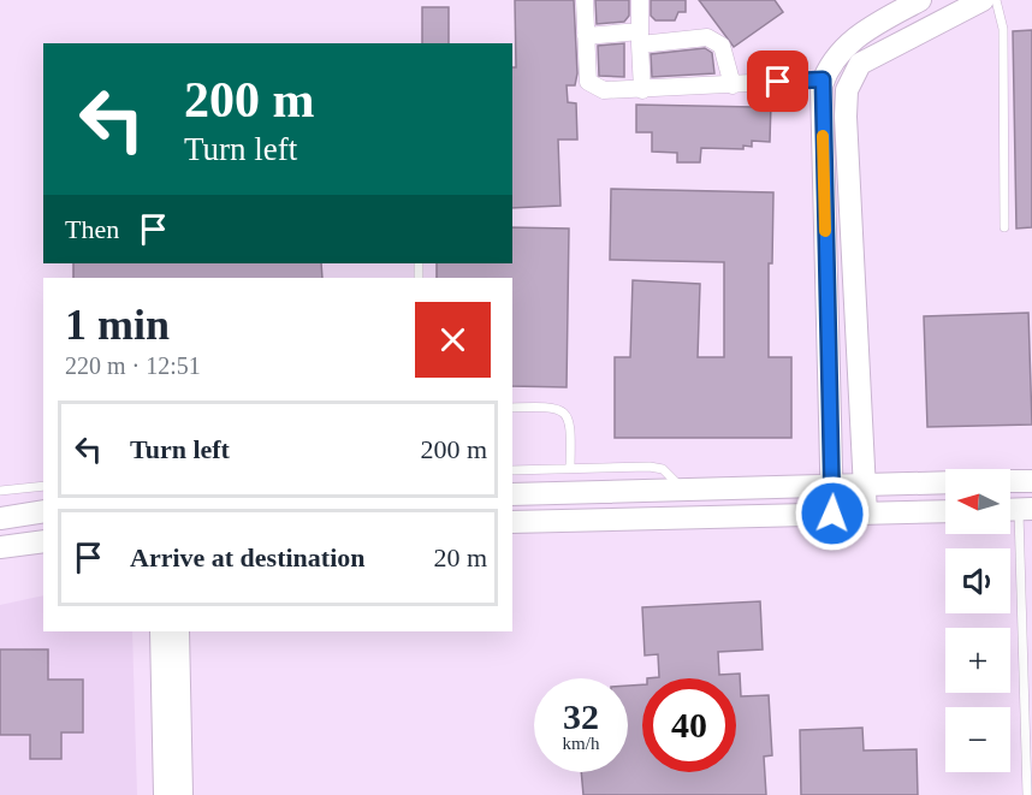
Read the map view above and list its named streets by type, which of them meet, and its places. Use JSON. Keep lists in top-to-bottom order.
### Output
{
  "north": "left",
  "page": {
    "turn": ["200 m", "Turn left"],
    "then": "Then",
    "heading": ["1 min", "220 m · 12:51"],
    "list": [
      {
        "name": "Turn left",
        "value": "200 m"
      },
      {
        "name": "Arrive at destination",
        "value": "20 m"
      }
    ],
    "map_buttons": ["+", "−"],
    "speed": "32 km/h",
    "limit": "40"
  }
}
